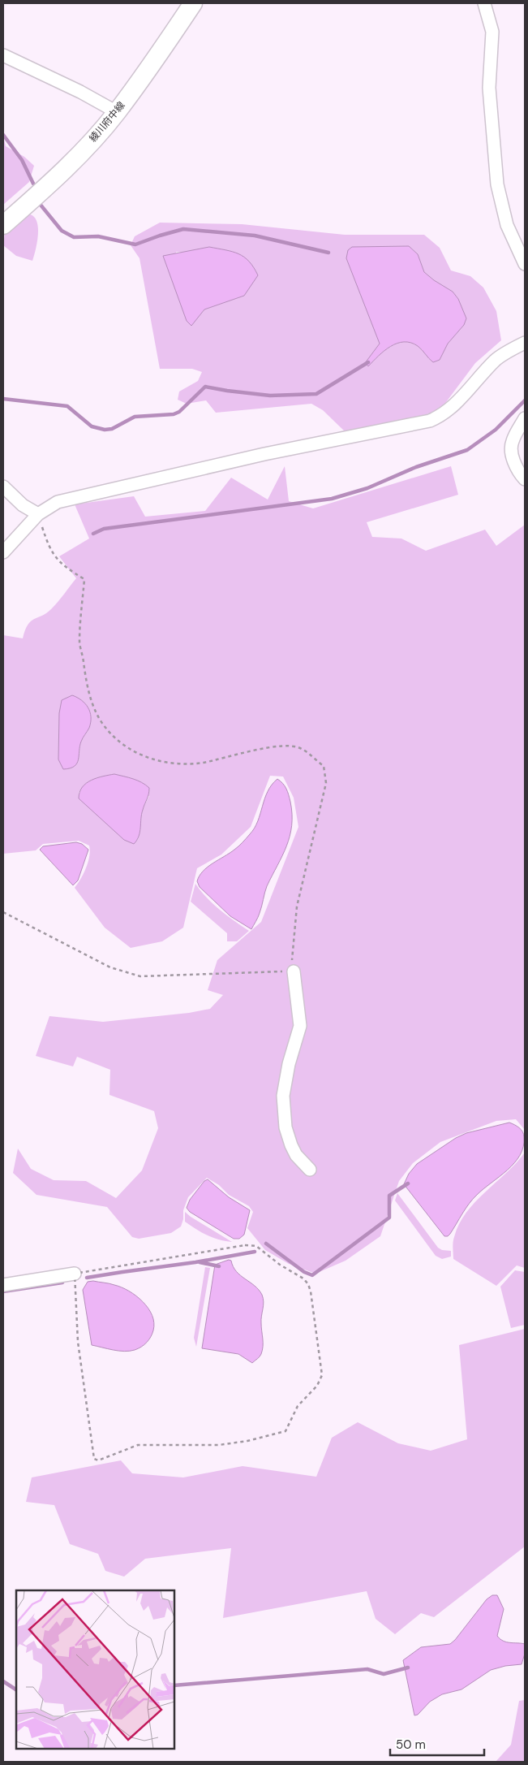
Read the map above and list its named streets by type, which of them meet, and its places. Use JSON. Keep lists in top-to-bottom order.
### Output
{
  "streets": {
    "main road": ["綾川府中線"]
  },
  "scale_bar": "50 m"
}
